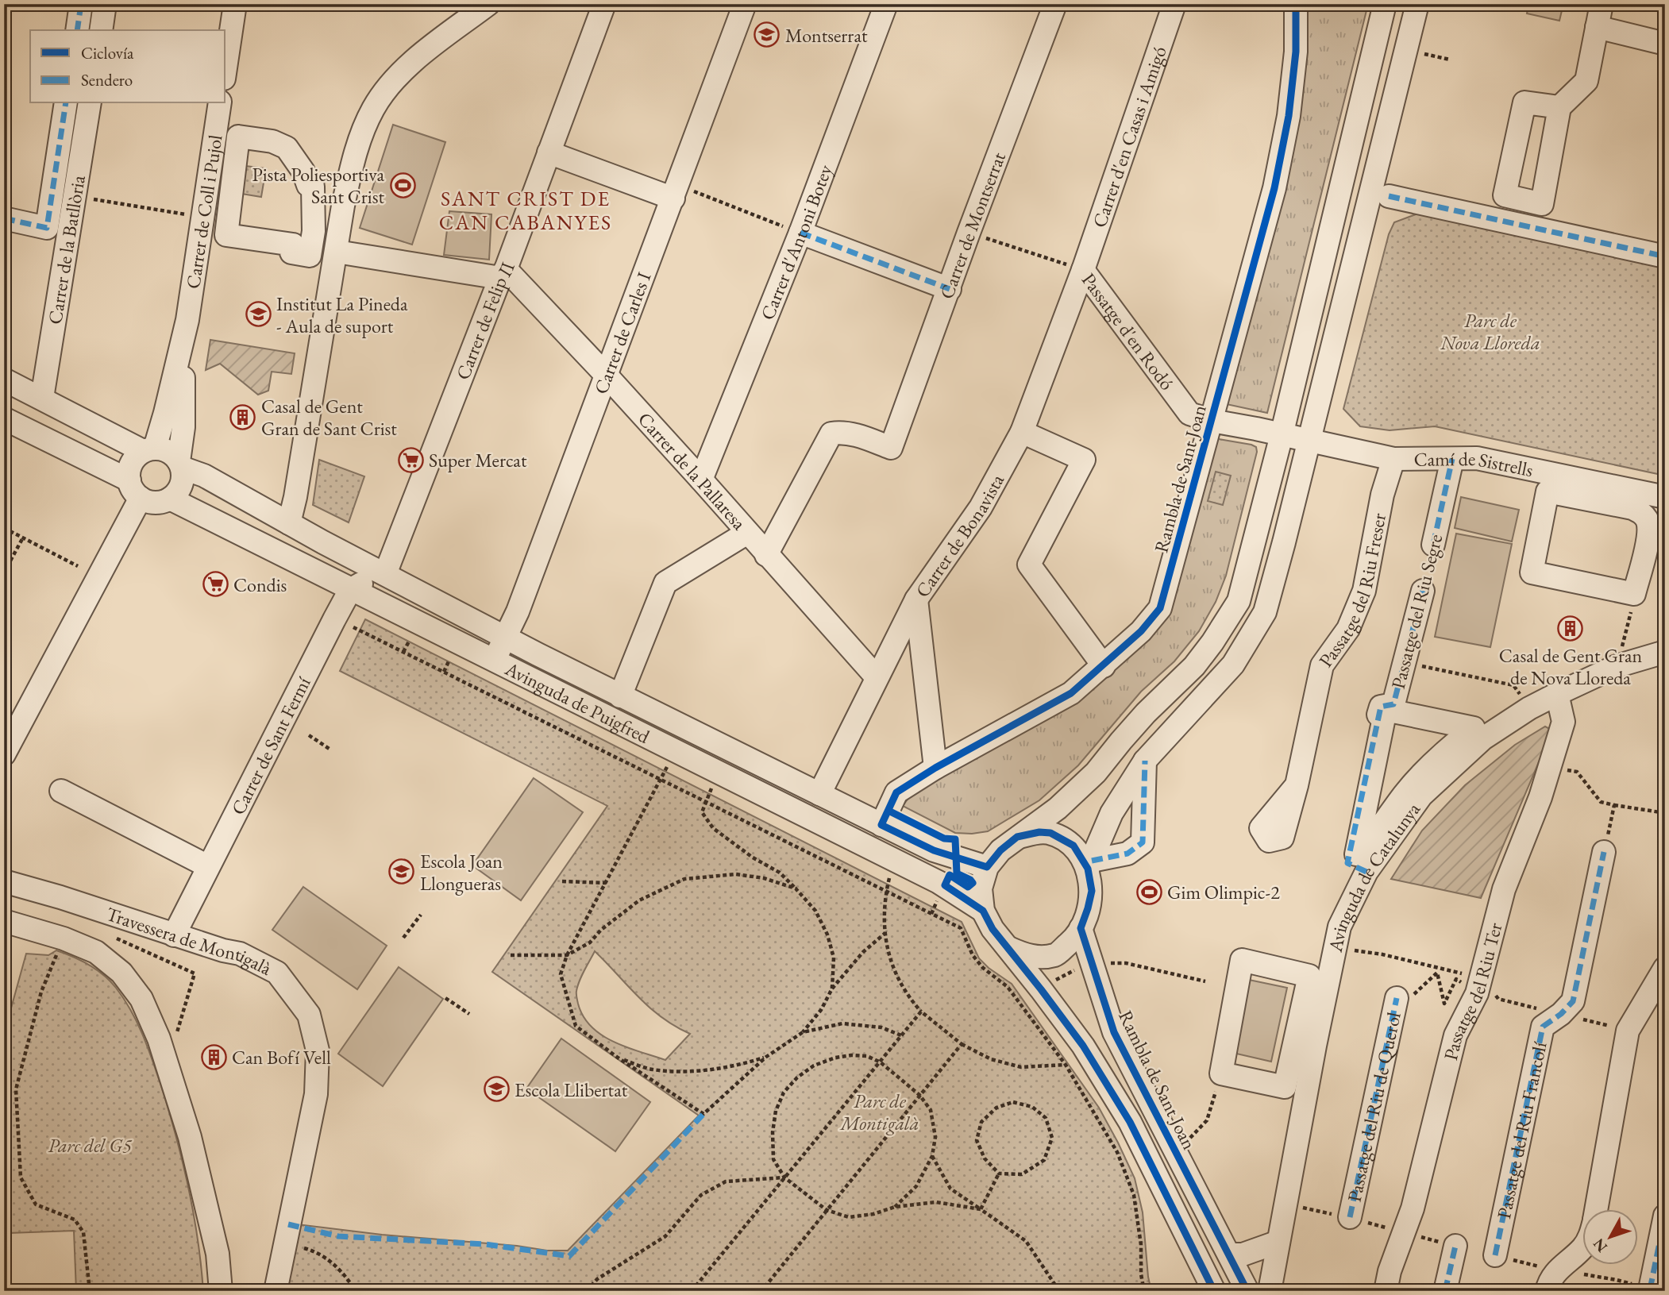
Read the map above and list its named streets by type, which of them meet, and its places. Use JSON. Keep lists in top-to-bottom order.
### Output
{
  "streets": {
    "street": [
      "Carrer d'en Casas i Amigó",
      "Carrer de Coll i Pujol",
      "Carrer de Montserrat",
      "Carrer d'Antoni Botey",
      "Carrer de la Batllòria",
      "Carrer de Felip II",
      "Passatge d'en Rodó",
      "Carrer de Carles I",
      "Camí de Sistrells",
      "Carrer de la Pallaresa",
      "Rambla de Sant Joan",
      "Carrer de Bonavista",
      "Passatge del Riu Freser",
      "Passatge del Riu Segre",
      "Avinguda de Puigfred",
      "Carrer de Sant Fermí",
      "Avinguda de Catalunya",
      "Travessera de Montigalà",
      "Passatge del Riu Ter",
      "Passatge del Riu de Querol",
      "Passatge del Riu Francolí"
    ]
  },
  "crossings": [
    ["Carrer d'en Casas i Amigó", "Passatge d'en Rodó"],
    ["Carrer d'en Casas i Amigó", "Carrer de Bonavista"],
    ["Carrer de Coll i Pujol", "Avinguda de Puigfred"],
    ["Carrer de Montserrat", "Passatge d'en Rodó"],
    ["Carrer de Montserrat", "Carrer de la Pallaresa"],
    ["Carrer d'Antoni Botey", "Carrer de la Pallaresa"],
    ["Carrer de Felip II", "Carrer de la Pallaresa"],
    ["Carrer de Felip II", "Avinguda de Puigfred"],
    ["Passatge d'en Rodó", "Camí de Sistrells"],
    ["Passatge d'en Rodó", "Rambla de Sant Joan"],
    ["Passatge d'en Rodó", "Carrer de Bonavista"],
    ["Carrer de Carles I", "Carrer de la Pallaresa"],
    ["Carrer de Carles I", "Avinguda de Puigfred"],
    ["Camí de Sistrells", "Rambla de Sant Joan"],
    ["Camí de Sistrells", "Passatge del Riu Freser"],
    ["Camí de Sistrells", "Passatge del Riu Segre"],
    ["Carrer de la Pallaresa", "Carrer de Bonavista"],
    ["Rambla de Sant Joan", "Avinguda de Puigfred"],
    ["Carrer de Bonavista", "Avinguda de Puigfred"],
    ["Passatge del Riu Segre", "Avinguda de Catalunya"],
    ["Avinguda de Puigfred", "Carrer de Sant Fermí"],
    ["Carrer de Sant Fermí", "Travessera de Montigalà"],
    ["Avinguda de Catalunya", "Passatge del Riu Ter"]
  ],
  "districts": ["SANT CRIST DE CAN CABANYES"],
  "parks": ["Parc de Nova Lloreda", "Parc de Montigalà", "Parc del G5"],
  "places": {
    "school or university": [
      "Montserrat",
      "Institut La Pineda - Aula de suport",
      "Escola Joan Llongueras",
      "Escola Llibertat"
    ],
    "sports": ["Pista Poliesportiva Sant Crist", "Gim Olimpic-2"],
    "building": ["Casal de Gent Gran de Sant Crist", "Casal de Gent Gran de Nova Lloreda", "Can Bofí Vell"],
    "supermarket": ["Super Mercat", "Condis"]
  },
  "legend": ["Ciclovía", "Sendero"],
  "north": "bottom left"
}
